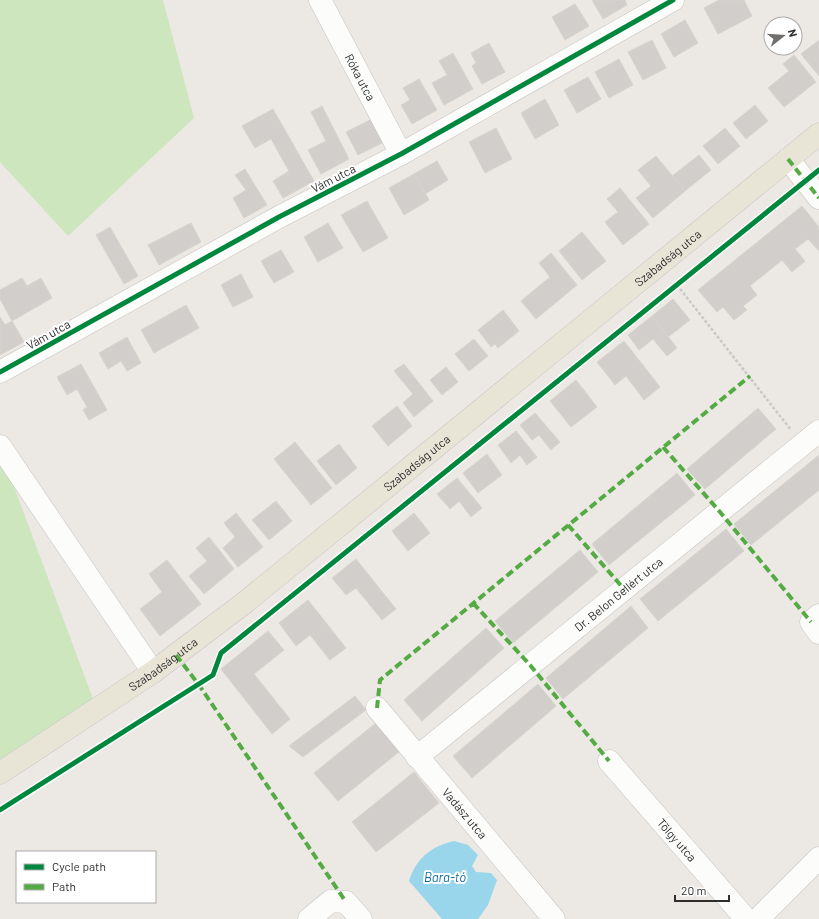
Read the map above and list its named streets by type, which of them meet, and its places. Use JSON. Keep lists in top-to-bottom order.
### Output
{
  "streets": {
    "main road": ["Szabadság utca"],
    "street": [
      "Róka utca",
      "Vám utca",
      "Dr. Belon Gellért utca",
      "Vadász utca",
      "Tölgy utca"
    ]
  },
  "crossings": [
    ["Róka utca", "Vám utca"],
    ["Dr. Belon Gellért utca", "Vadász utca"]
  ],
  "water": ["Bara-tó"],
  "legend": ["Cycle path", "Path"],
  "scale_bar": "20 m",
  "north": "right"
}
